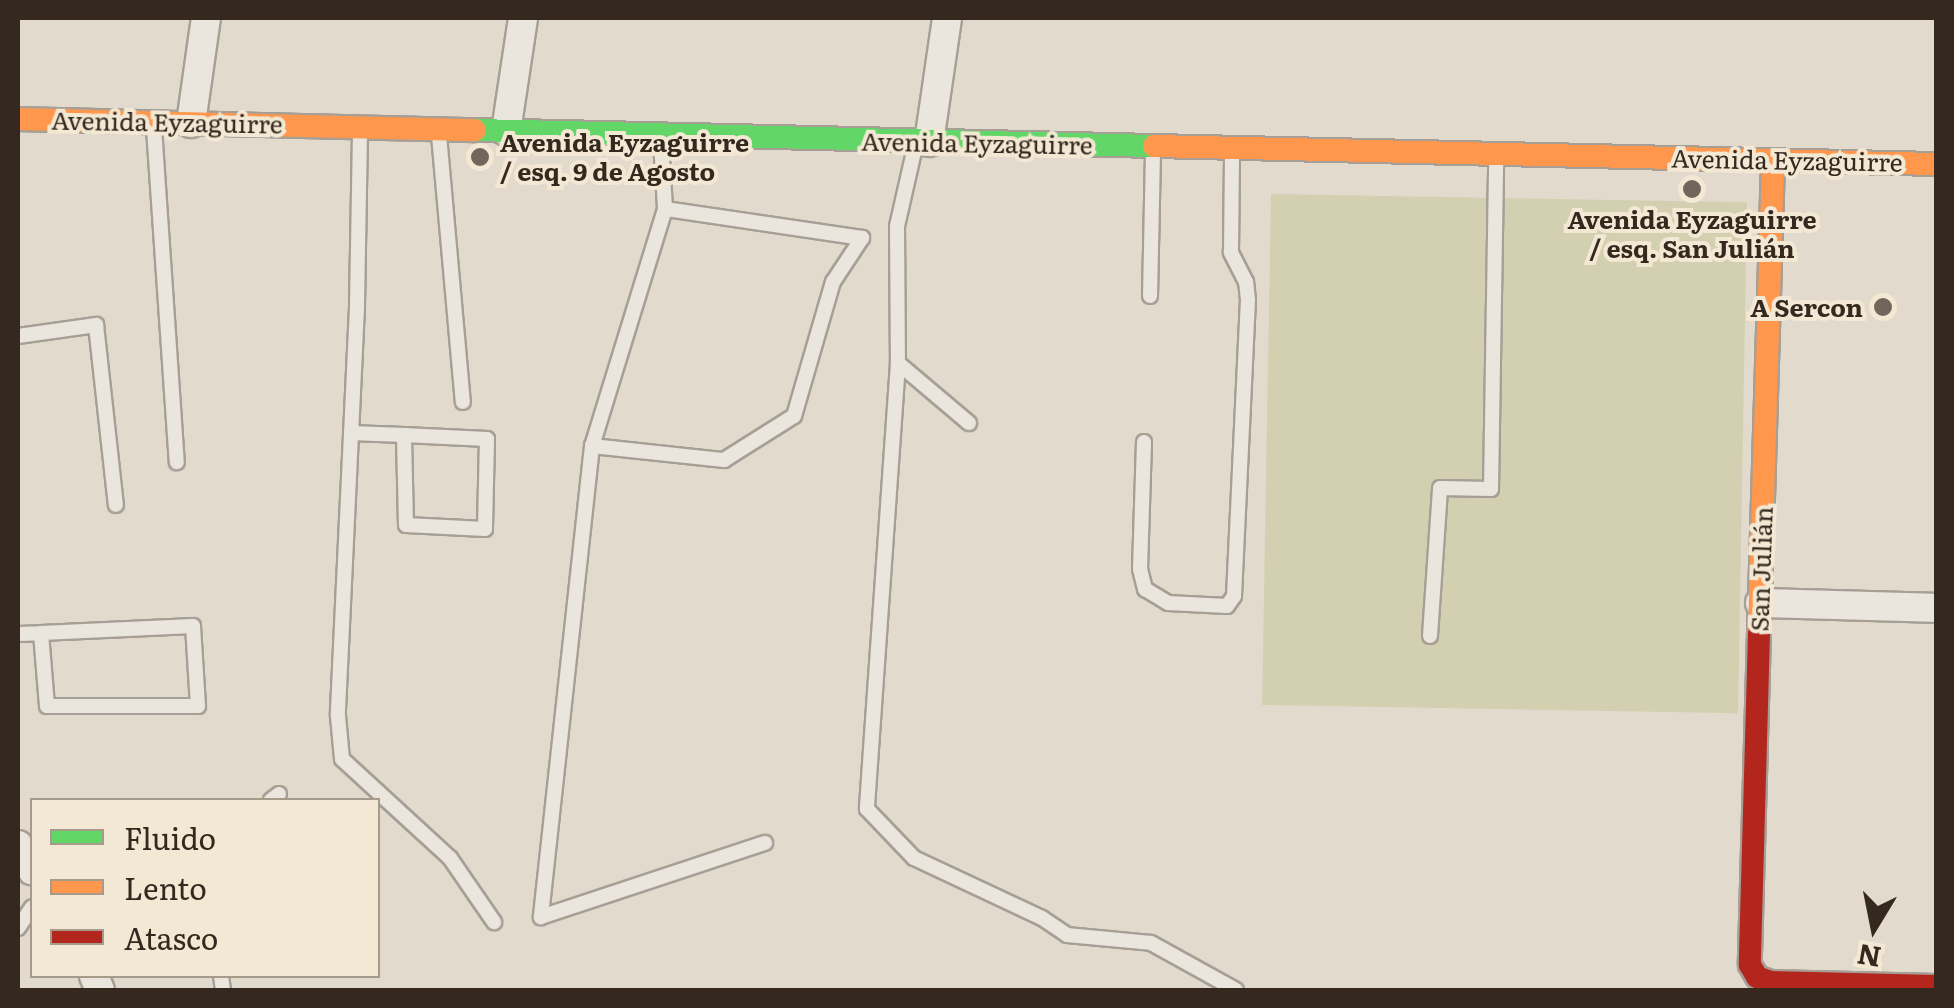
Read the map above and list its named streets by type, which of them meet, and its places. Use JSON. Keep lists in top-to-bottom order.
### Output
{
  "streets": {
    "main road": ["Avenida Eyzaguirre", "San Julián"]
  },
  "crossings": [
    ["Avenida Eyzaguirre", "San Julián"]
  ],
  "places": ["Avenida Eyzaguirre / esq. 9 de Agosto", "Avenida Eyzaguirre / esq. San Julián", "A Sercon"],
  "legend": ["Fluido", "Lento", "Atasco"],
  "north": "bottom"
}
